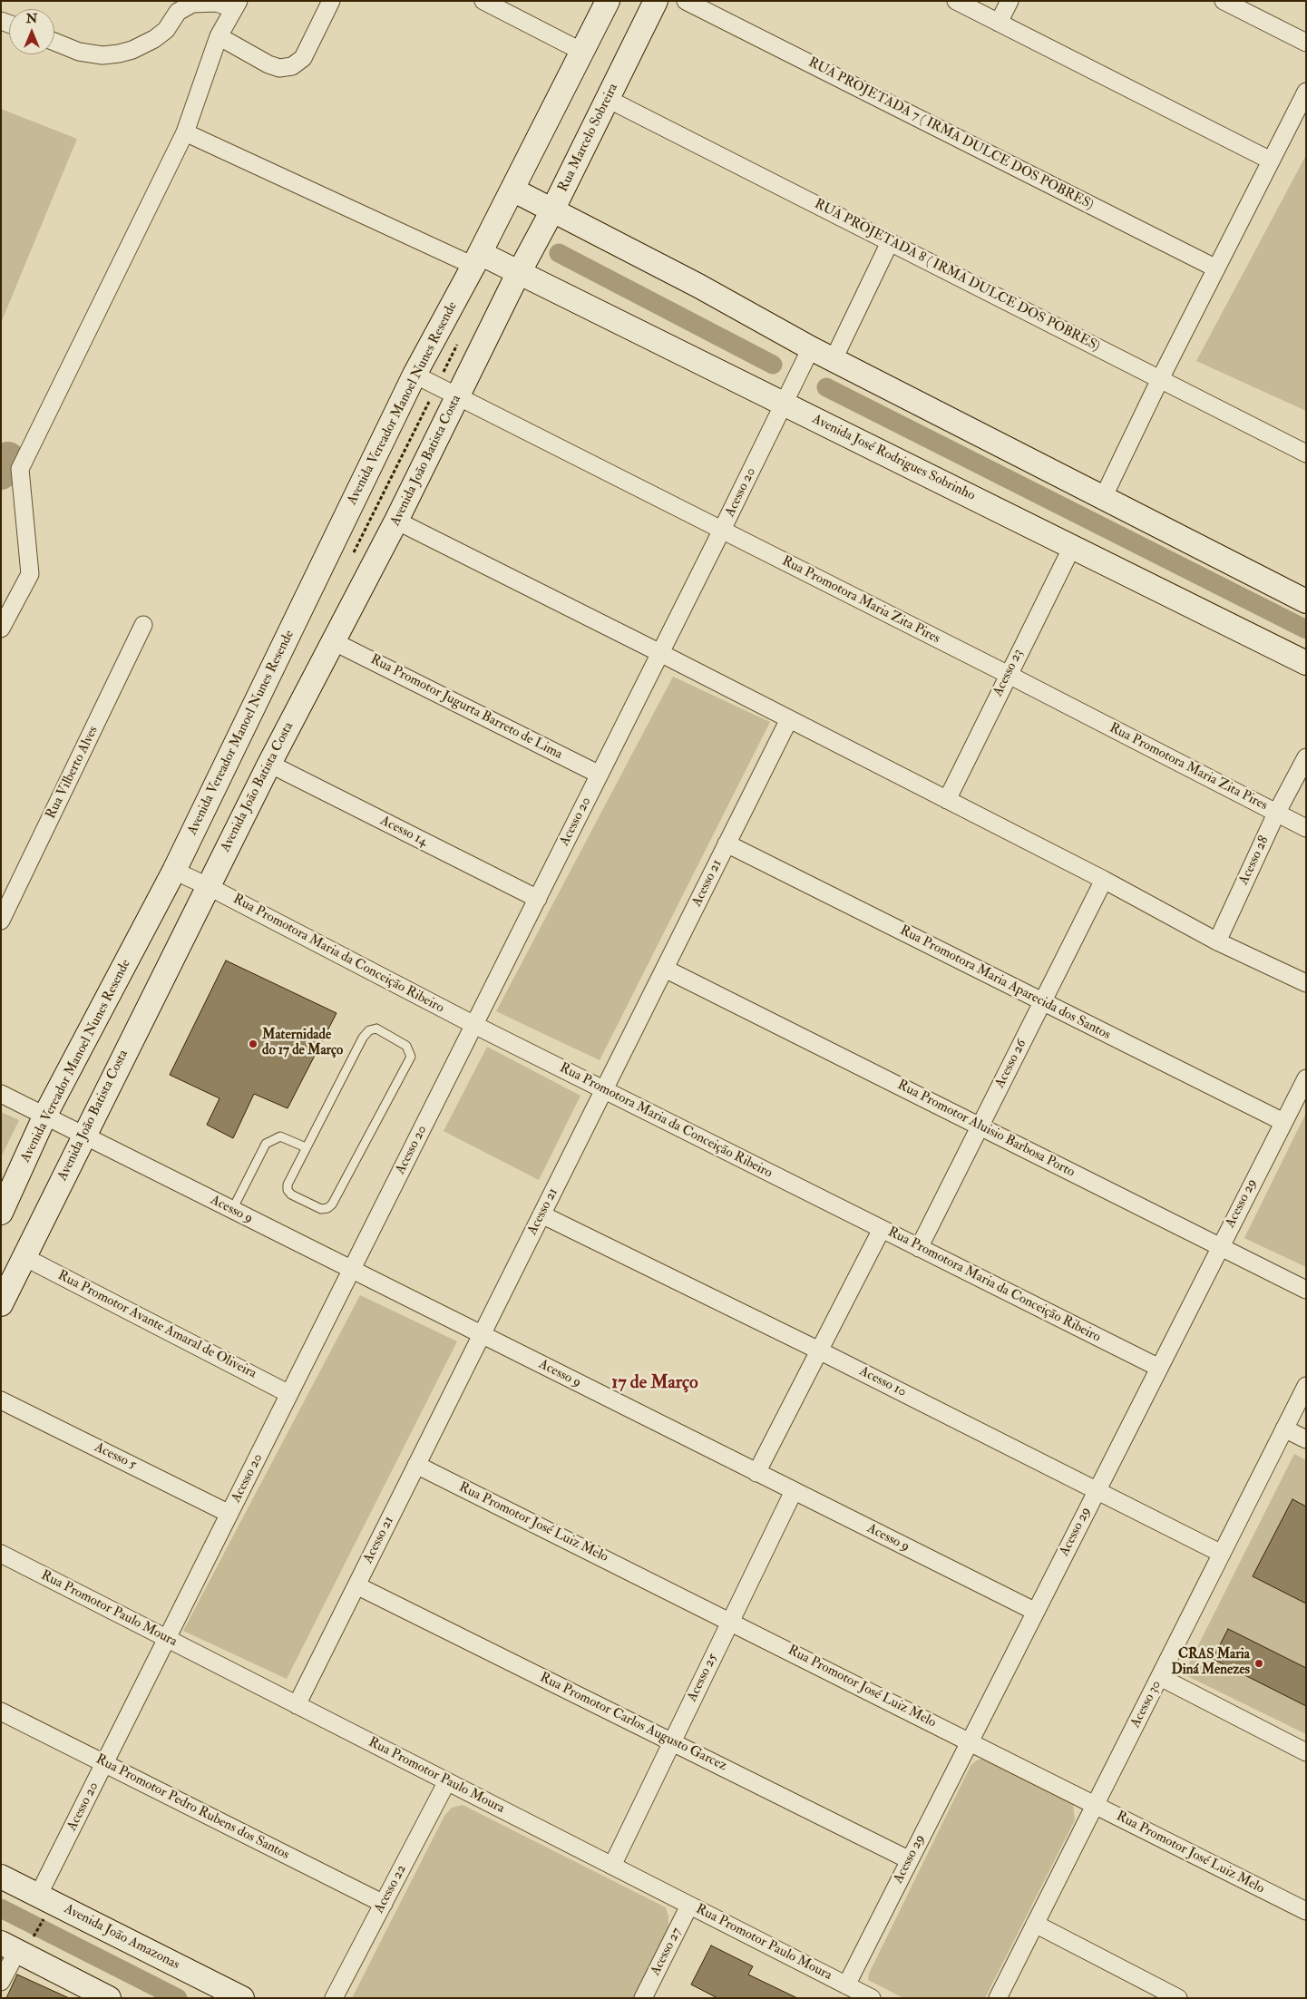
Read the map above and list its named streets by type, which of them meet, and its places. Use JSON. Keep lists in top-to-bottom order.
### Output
{
  "streets": {
    "street": [
      "RUA PROJETADA 7 ( IRMA DULCE DOS POBRES)",
      "Rua Marcelo Sobreira",
      "RUA PROJETADA 8 ( IRMA DULCE DOS POBRES)",
      "Avenida Vereador Manoel Nunes Resende",
      "Avenida José Rodrigues Sobrinho",
      "Avenida João Batista Costa",
      "Acesso 20",
      "Rua Promotora Maria Zita Pires",
      "Acesso 23",
      "Rua Promotor Jugurta Barreto de Lima",
      "Rua Vilberto Alves",
      "Acesso 14",
      "Acesso 28",
      "Acesso 21",
      "Rua Promotora Maria da Conceição Ribeiro",
      "Rua Promotora Maria Aparecida dos Santos",
      "Acesso 26",
      "Rua Promotor Aluisio Barbosa Porto",
      "Acesso 29",
      "Acesso 9",
      "Rua Promotor Avante Amaral de Oliveira",
      "Acesso 10",
      "Acesso 5",
      "Rua Promotor José Luiz Melo",
      "Rua Promotor Paulo Moura",
      "Acesso 25",
      "Acesso 30",
      "Rua Promotor Carlos Augusto Garcez",
      "Rua Promotor Pedro Rubens dos Santos",
      "Acesso 22",
      "Avenida João Amazonas",
      "Acesso 27"
    ]
  },
  "crossings": [
    ["Rua Marcelo Sobreira", "RUA PROJETADA 8 ( IRMA DULCE DOS POBRES)"],
    ["Rua Marcelo Sobreira", "Avenida José Rodrigues Sobrinho"],
    ["Rua Marcelo Sobreira", "Avenida João Batista Costa"],
    ["Avenida Vereador Manoel Nunes Resende", "Avenida José Rodrigues Sobrinho"],
    ["Avenida Vereador Manoel Nunes Resende", "Rua Promotora Maria Zita Pires"],
    ["Avenida Vereador Manoel Nunes Resende", "Rua Promotora Maria da Conceição Ribeiro"],
    ["Avenida Vereador Manoel Nunes Resende", "Acesso 9"],
    ["Avenida José Rodrigues Sobrinho", "Avenida João Batista Costa"],
    ["Avenida José Rodrigues Sobrinho", "Acesso 20"],
    ["Avenida José Rodrigues Sobrinho", "Acesso 23"],
    ["Avenida João Batista Costa", "Rua Promotora Maria Zita Pires"],
    ["Avenida João Batista Costa", "Rua Promotor Jugurta Barreto de Lima"],
    ["Avenida João Batista Costa", "Acesso 14"],
    ["Avenida João Batista Costa", "Rua Promotora Maria da Conceição Ribeiro"],
    ["Avenida João Batista Costa", "Acesso 9"],
    ["Avenida João Batista Costa", "Rua Promotor Avante Amaral de Oliveira"],
    ["Acesso 20", "Rua Promotora Maria Zita Pires"],
    ["Acesso 20", "Rua Promotor Jugurta Barreto de Lima"],
    ["Acesso 20", "Acesso 14"],
    ["Acesso 20", "Rua Promotora Maria da Conceição Ribeiro"],
    ["Acesso 20", "Acesso 9"],
    ["Acesso 20", "Rua Promotor Avante Amaral de Oliveira"],
    ["Acesso 20", "Acesso 5"],
    ["Acesso 20", "Rua Promotor Paulo Moura"],
    ["Acesso 20", "Rua Promotor Pedro Rubens dos Santos"],
    ["Acesso 20", "Avenida João Amazonas"],
    ["Rua Promotora Maria Zita Pires", "Acesso 23"],
    ["Rua Promotora Maria Zita Pires", "Acesso 28"],
    ["Acesso 21", "Rua Promotora Maria da Conceição Ribeiro"],
    ["Acesso 21", "Rua Promotora Maria Aparecida dos Santos"],
    ["Acesso 21", "Rua Promotor Aluisio Barbosa Porto"],
    ["Acesso 21", "Acesso 9"],
    ["Acesso 21", "Acesso 10"],
    ["Acesso 21", "Rua Promotor José Luiz Melo"],
    ["Acesso 21", "Rua Promotor Paulo Moura"],
    ["Acesso 21", "Rua Promotor Carlos Augusto Garcez"],
    ["Rua Promotora Maria da Conceição Ribeiro", "Acesso 26"],
    ["Rua Promotora Maria da Conceição Ribeiro", "Acesso 29"],
    ["Rua Promotora Maria Aparecida dos Santos", "Acesso 26"],
    ["Rua Promotora Maria Aparecida dos Santos", "Acesso 29"],
    ["Acesso 26", "Rua Promotor Aluisio Barbosa Porto"],
    ["Rua Promotor Aluisio Barbosa Porto", "Acesso 29"],
    ["Acesso 29", "Acesso 9"],
    ["Acesso 29", "Acesso 10"],
    ["Acesso 29", "Rua Promotor José Luiz Melo"],
    ["Acesso 29", "Rua Promotor Paulo Moura"],
    ["Acesso 29", "Rua Promotor Carlos Augusto Garcez"],
    ["Acesso 9", "Acesso 25"],
    ["Acesso 10", "Acesso 30"],
    ["Rua Promotor José Luiz Melo", "Acesso 25"],
    ["Rua Promotor José Luiz Melo", "Acesso 30"],
    ["Rua Promotor Paulo Moura", "Acesso 25"],
    ["Rua Promotor Paulo Moura", "Acesso 22"],
    ["Rua Promotor Paulo Moura", "Acesso 27"],
    ["Acesso 25", "Rua Promotor Carlos Augusto Garcez"],
    ["Rua Promotor Pedro Rubens dos Santos", "Acesso 22"]
  ],
  "districts": ["17 de Março"],
  "places": ["Maternidade do 17 de Março", "CRAS Maria Diná Menezes"],
  "north": "top"
}
